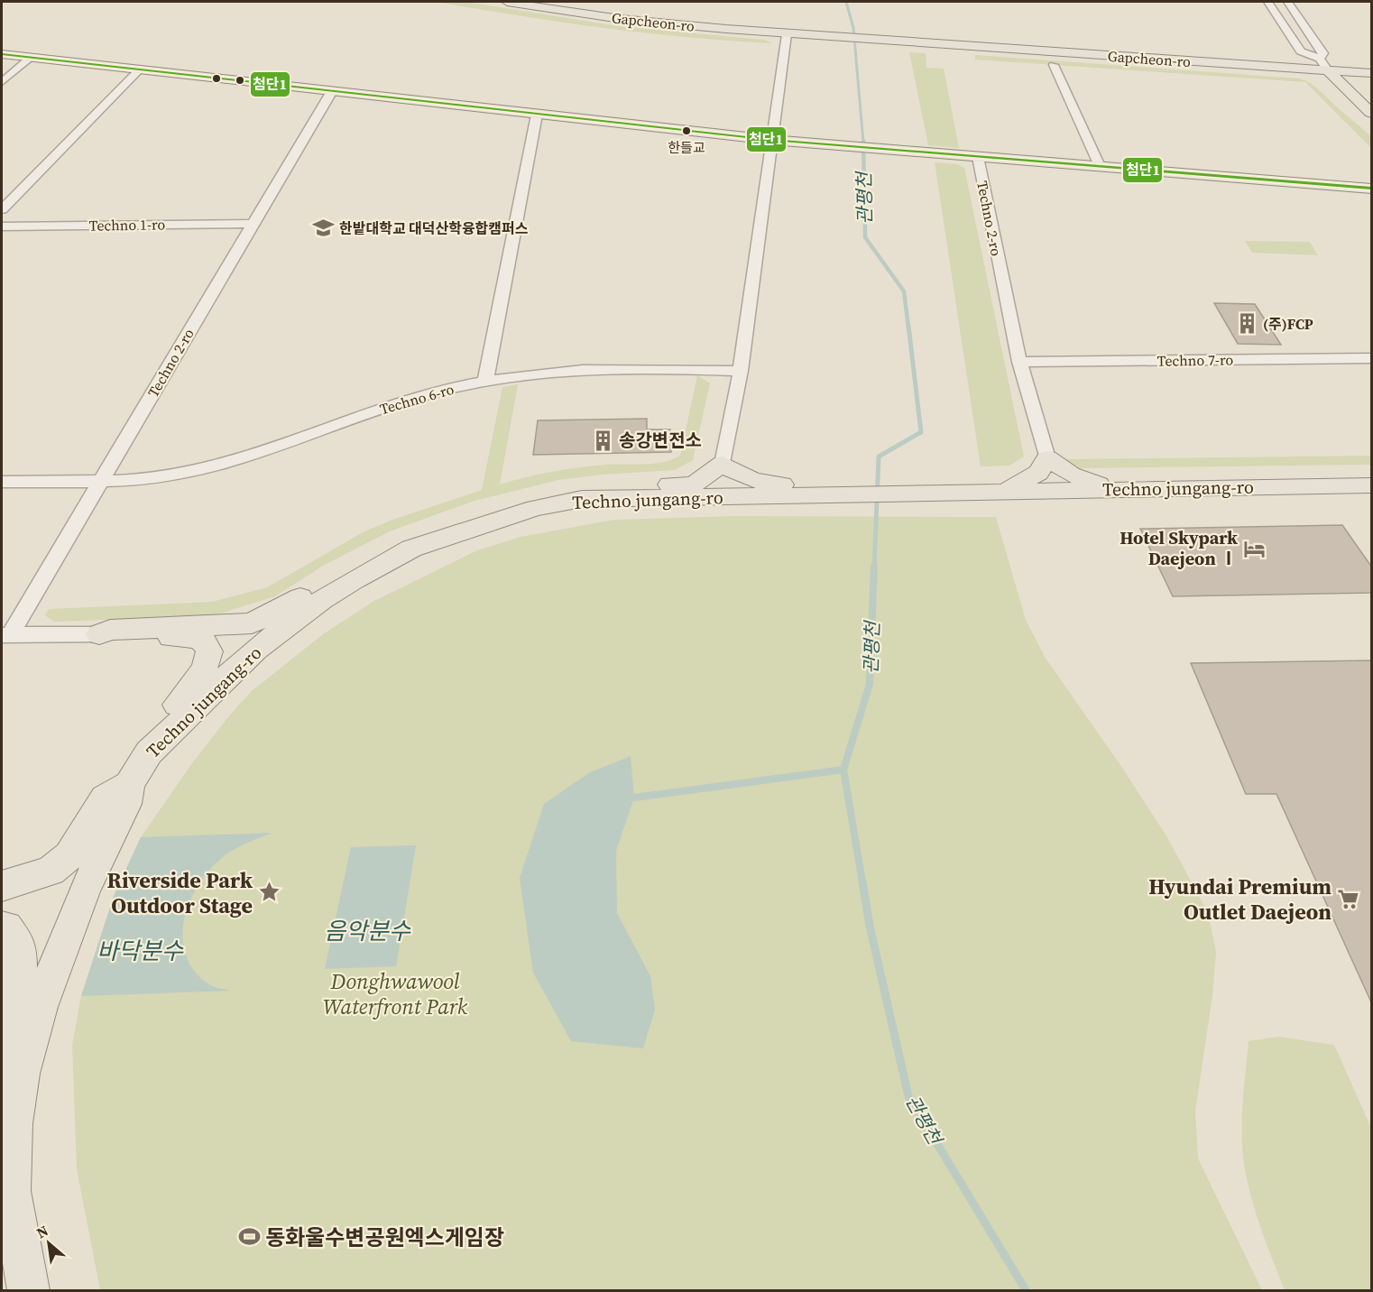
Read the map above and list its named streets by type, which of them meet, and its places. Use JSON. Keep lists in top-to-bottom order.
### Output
{
  "streets": {
    "main road": ["Gapcheon-ro", "Techno 2-ro", "Techno jungang-ro"],
    "street": ["Techno 1-ro", "Techno 7-ro", "Techno 6-ro"]
  },
  "crossings": [
    ["Techno 2-ro", "Techno 1-ro"],
    ["Techno 2-ro", "Techno 7-ro"],
    ["Techno 2-ro", "Techno 6-ro"]
  ],
  "water": ["관평천", "음악분수", "바닥분수"],
  "parks": ["Donghwawool Waterfront Park"],
  "places": {
    "other": ["한들교"],
    "school or university": ["한밭대학교 대덕산학융합캠퍼스"],
    "building": ["(주)FCP", "송강변전소"],
    "hotel": ["Hotel Skypark Daejeon Ⅰ"],
    "place": ["Riverside Park Outdoor Stage"],
    "supermarket": ["Hyundai Premium Outlet Daejeon"],
    "sports": ["동화울수변공원엑스게임장"]
  },
  "lines": ["transit line 첨단1"],
  "north": "top left"
}
